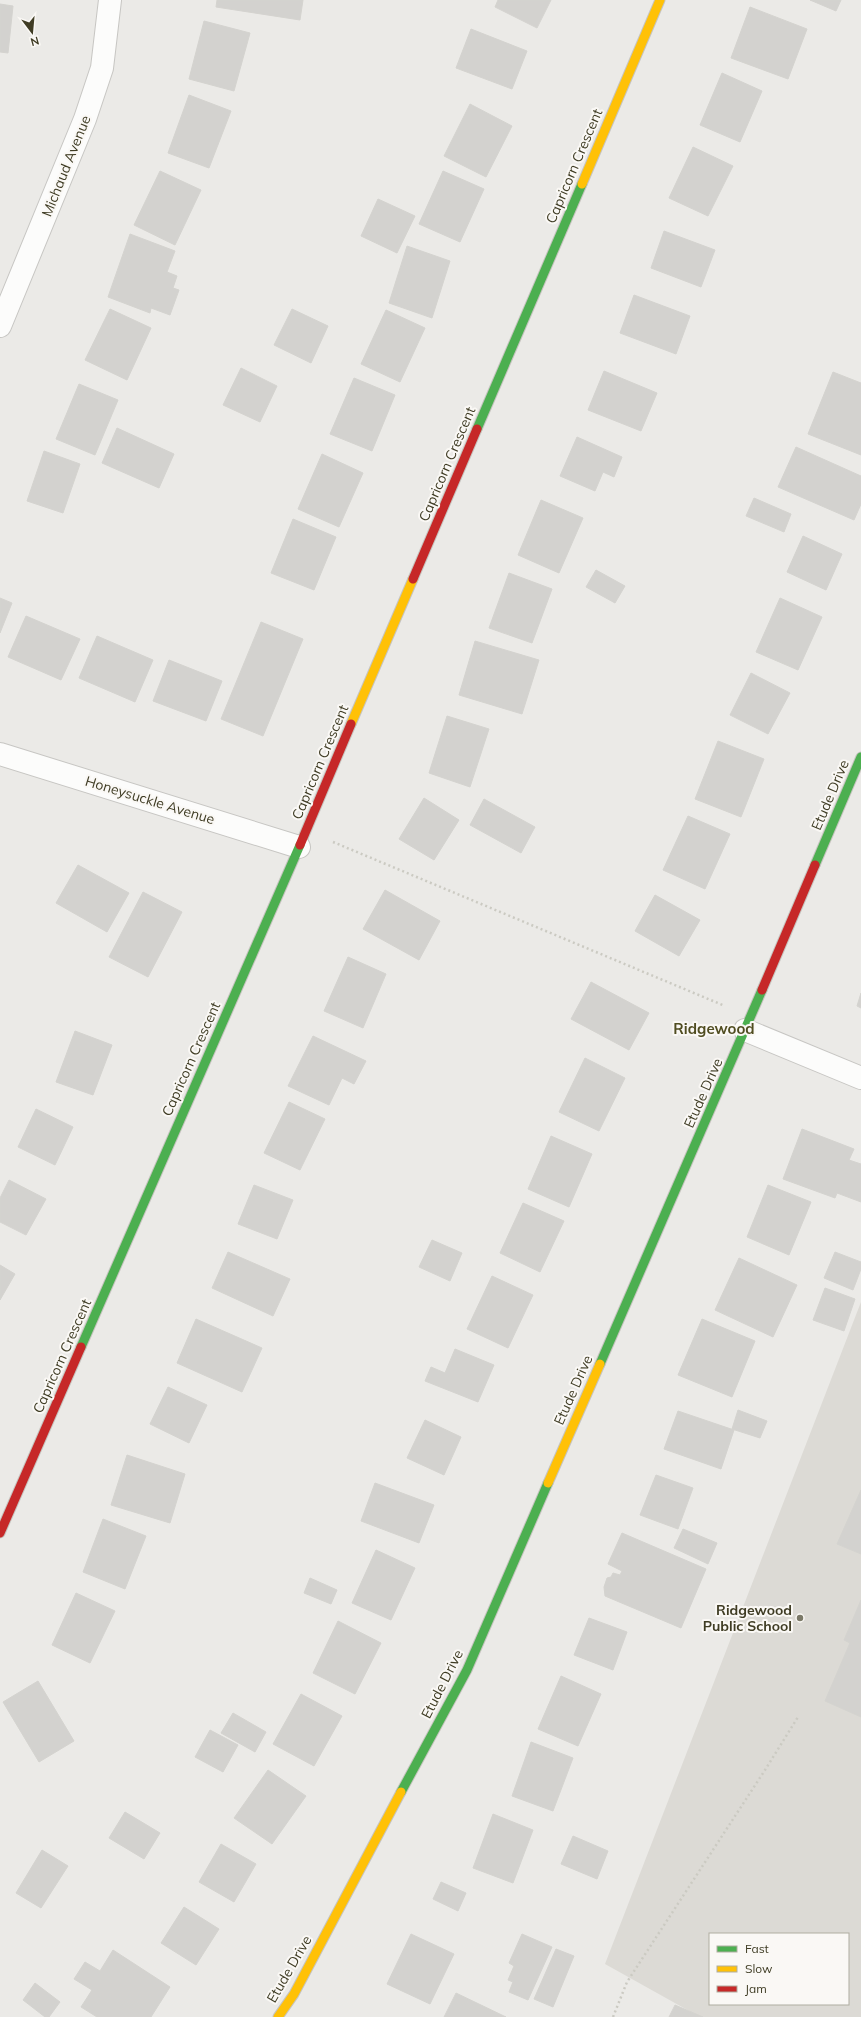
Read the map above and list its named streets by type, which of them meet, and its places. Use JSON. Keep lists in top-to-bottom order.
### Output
{
  "streets": {
    "street": [
      "Michaud Avenue",
      "Capricorn Crescent",
      "Etude Drive",
      "Honeysuckle Avenue"
    ]
  },
  "crossings": [
    ["Capricorn Crescent", "Honeysuckle Avenue"]
  ],
  "districts": ["Ridgewood"],
  "places": ["Ridgewood Public School"],
  "legend": ["Fast", "Slow", "Jam"],
  "north": "bottom"
}
